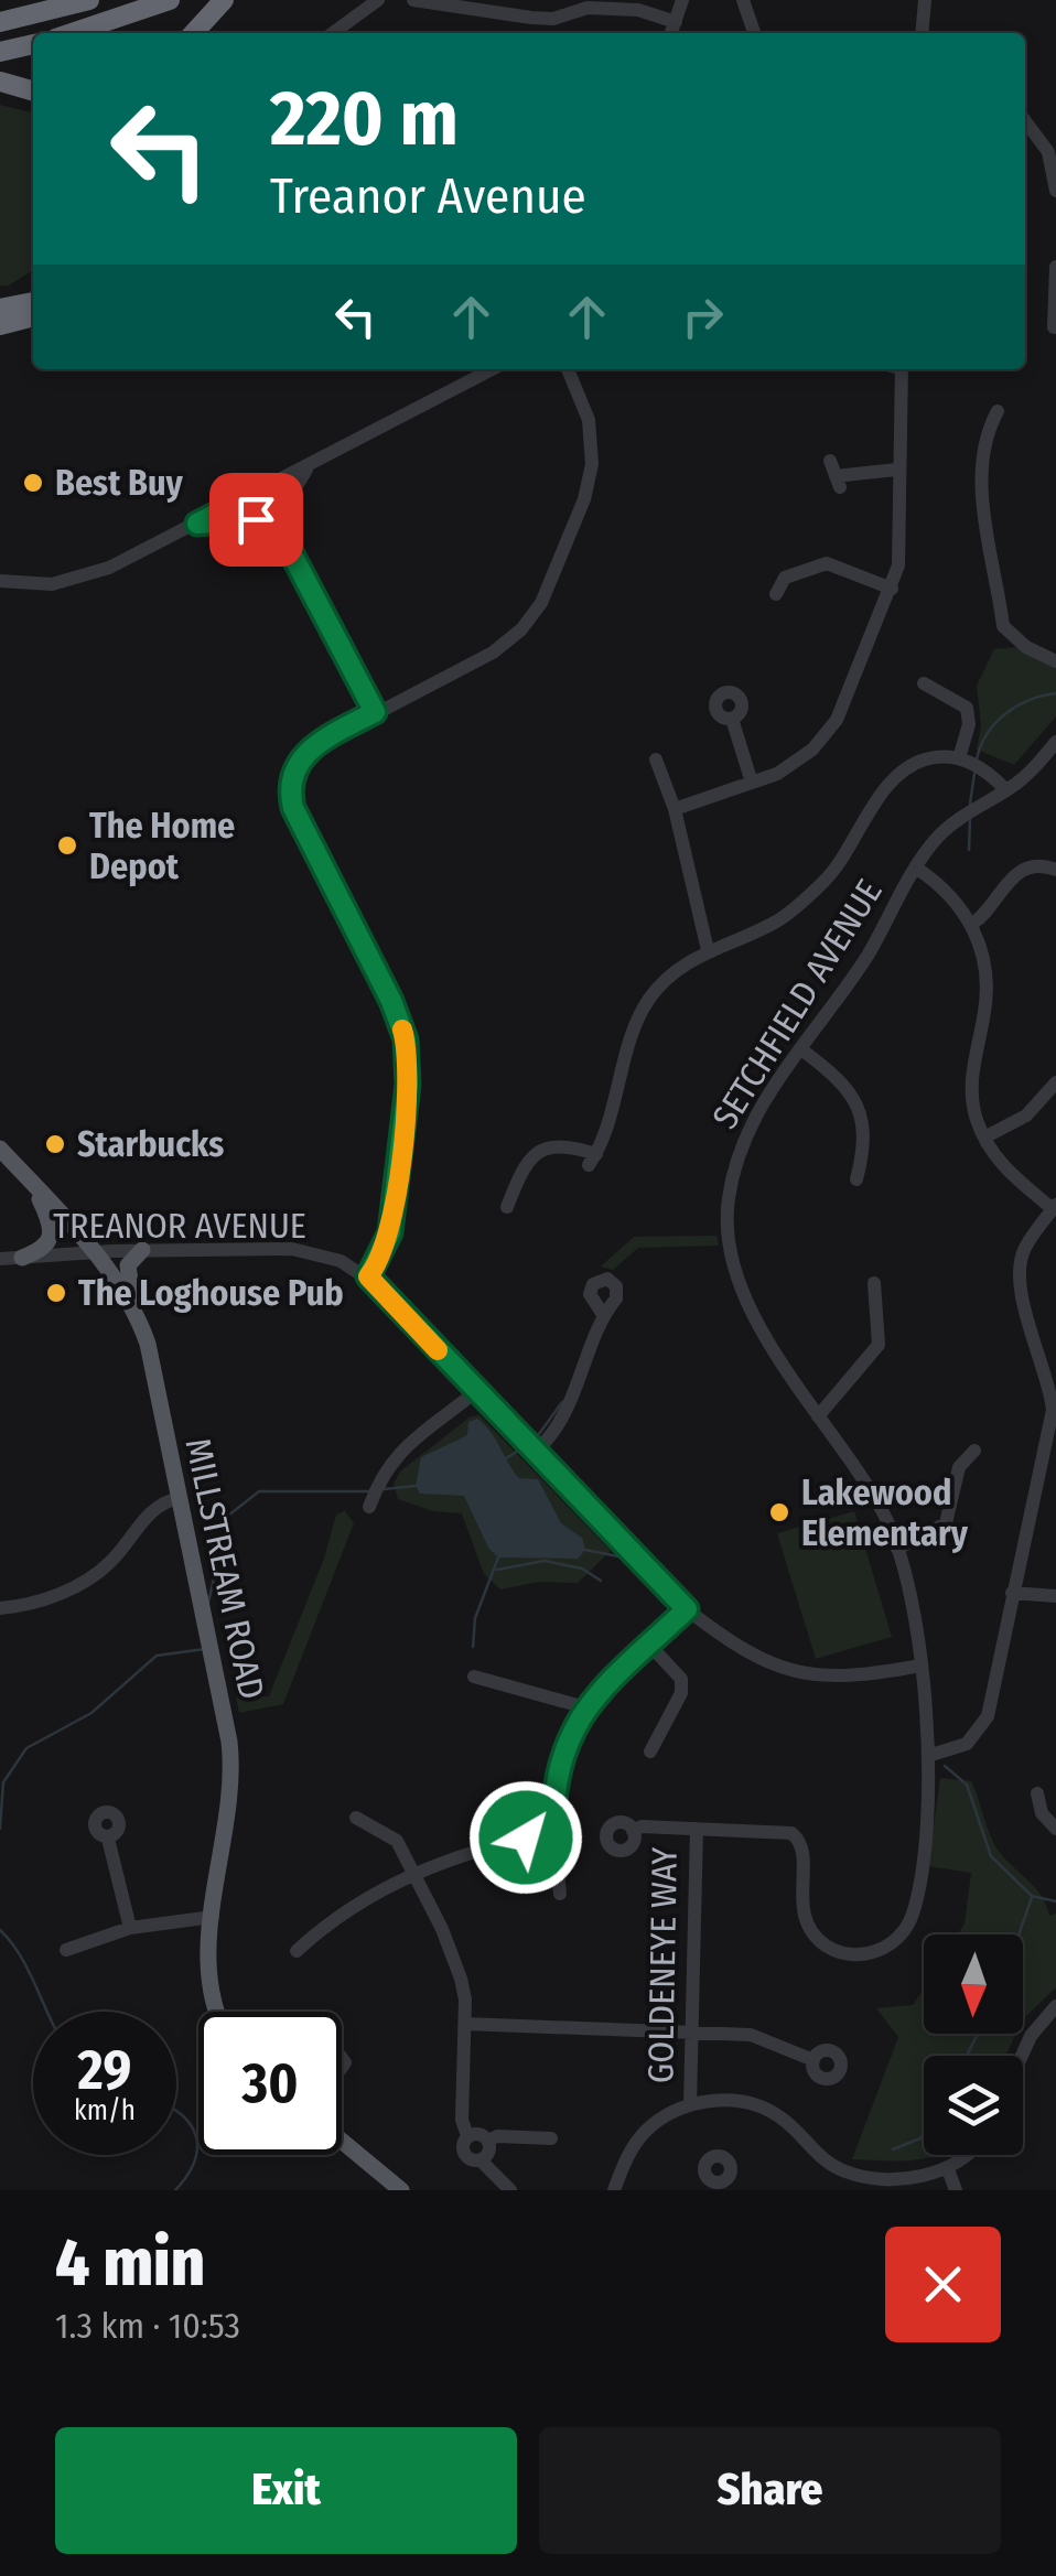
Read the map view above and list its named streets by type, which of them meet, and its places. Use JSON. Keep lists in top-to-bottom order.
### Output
{
  "streets": {
    "main road": ["MILLSTREAM ROAD"],
    "street": ["SETCHFIELD AVENUE", "TREANOR AVENUE", "GOLDENEYE WAY"]
  },
  "crossings": [
    ["SETCHFIELD AVENUE", "TREANOR AVENUE"],
    ["SETCHFIELD AVENUE", "GOLDENEYE WAY"],
    ["TREANOR AVENUE", "MILLSTREAM ROAD"]
  ],
  "places": [
    "Best Buy",
    "The Home Depot",
    "Starbucks",
    "The Loghouse Pub",
    "Lakewood Elementary"
  ],
  "north": "bottom",
  "page": {
    "turn": ["220 m", "Treanor Avenue"],
    "speed": "29 km/h",
    "limit": "30",
    "heading": ["4 min", "1.3 km · 10:53"],
    "buttons": ["Exit", "Share"]
  }
}
